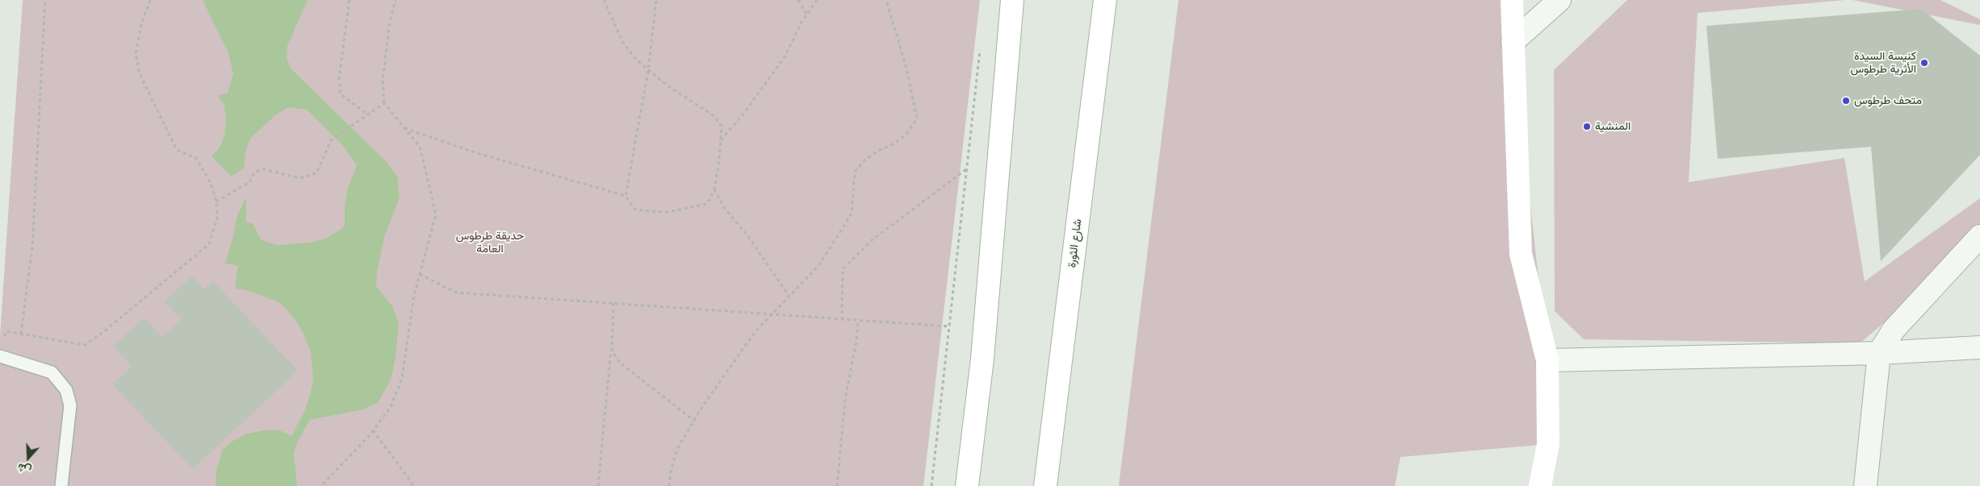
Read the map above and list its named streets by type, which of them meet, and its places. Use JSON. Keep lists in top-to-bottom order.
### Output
{
  "streets": {
    "main road": ["شارع الثورة"]
  },
  "parks": ["حديقة طرطوس العامة"],
  "places": ["كنيسة السيدة الأثرية طرطوس", "متحف طرطوس", "المنشية"],
  "north": "bottom"
}
